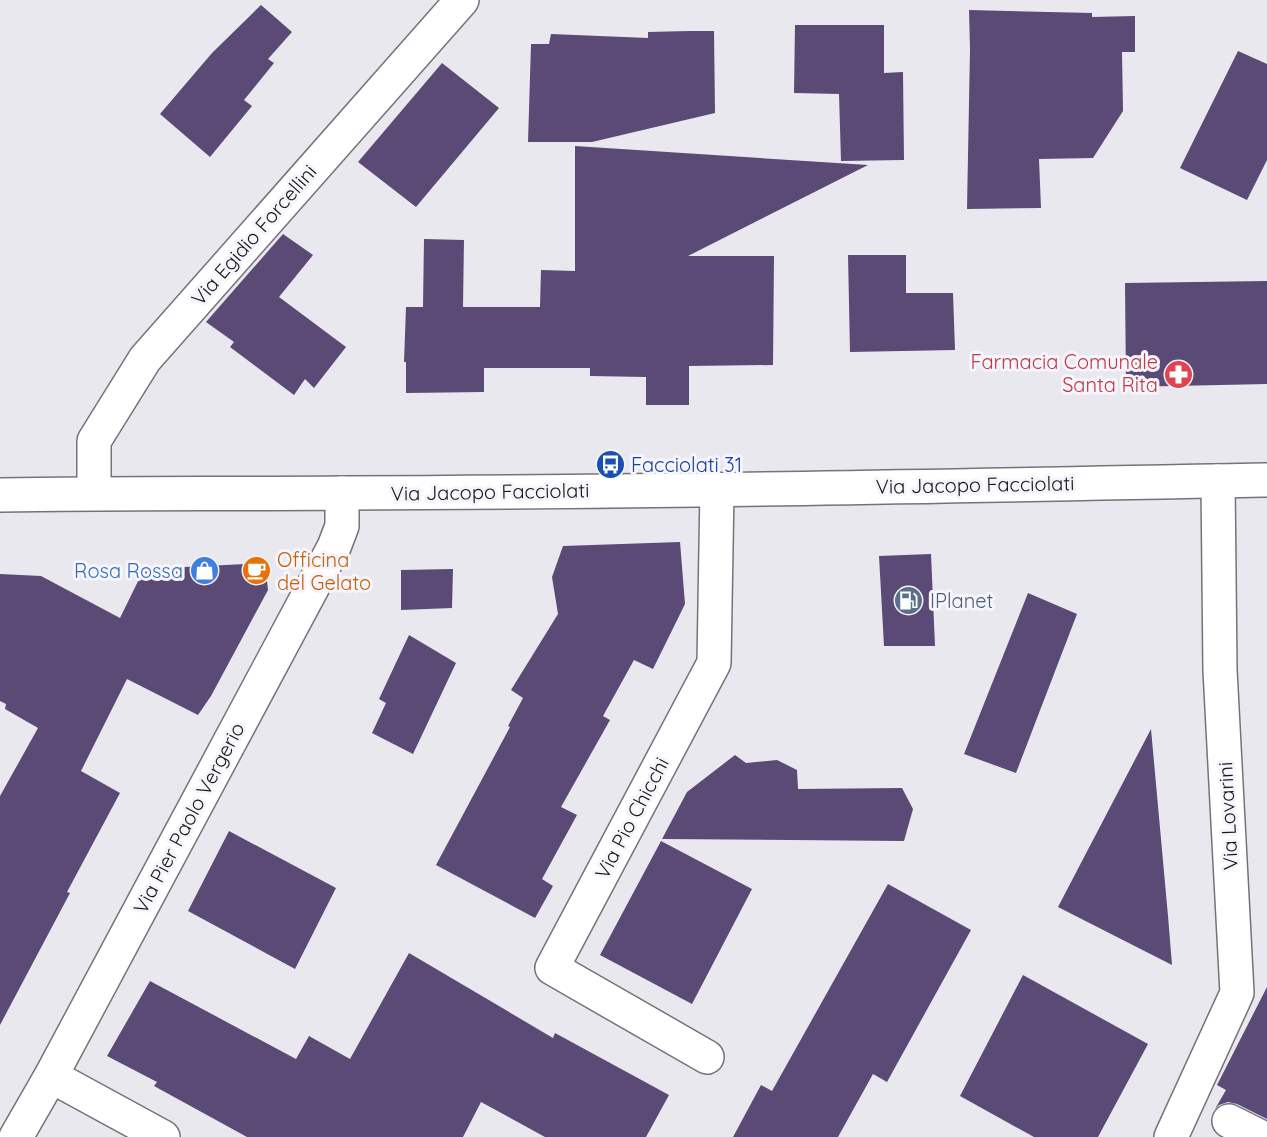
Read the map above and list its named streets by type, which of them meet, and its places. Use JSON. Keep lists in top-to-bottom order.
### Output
{
  "streets": {
    "street": [
      "Via Egidio Forcellini",
      "Via Jacopo Facciolati",
      "Via Lovarini",
      "Via Pier Paolo Vergerio",
      "Via Pio Chicchi"
    ]
  },
  "crossings": [
    ["Via Egidio Forcellini", "Via Jacopo Facciolati"],
    ["Via Jacopo Facciolati", "Via Lovarini"],
    ["Via Jacopo Facciolati", "Via Pier Paolo Vergerio"],
    ["Via Jacopo Facciolati", "Via Pio Chicchi"]
  ],
  "places": {
    "pharmacy": ["Farmacia Comunale Santa Rita"],
    "bus stop": ["Facciolati 31"],
    "shop": ["Rosa Rossa"],
    "cafe": ["Officina del Gelato"],
    "fuel station": ["IPlanet"]
  }
}
